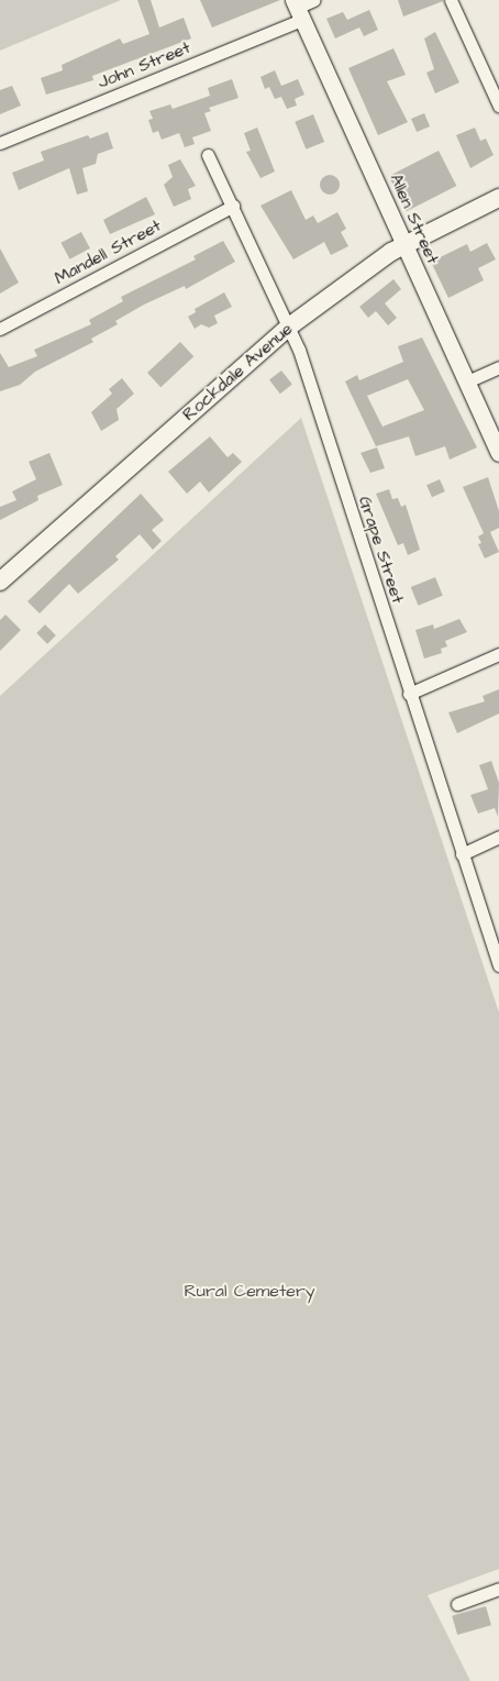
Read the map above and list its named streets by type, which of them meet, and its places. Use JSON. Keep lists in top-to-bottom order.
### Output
{
  "streets": {
    "main road": ["Rockdale Avenue"],
    "street": [
      "John Street",
      "Allen Street",
      "Mandell Street",
      "Grape Street"
    ]
  },
  "crossings": [
    ["John Street", "Allen Street"],
    ["Allen Street", "Rockdale Avenue"],
    ["Mandell Street", "Grape Street"],
    ["Rockdale Avenue", "Grape Street"]
  ],
  "parks": ["Rural Cemetery"]
}
